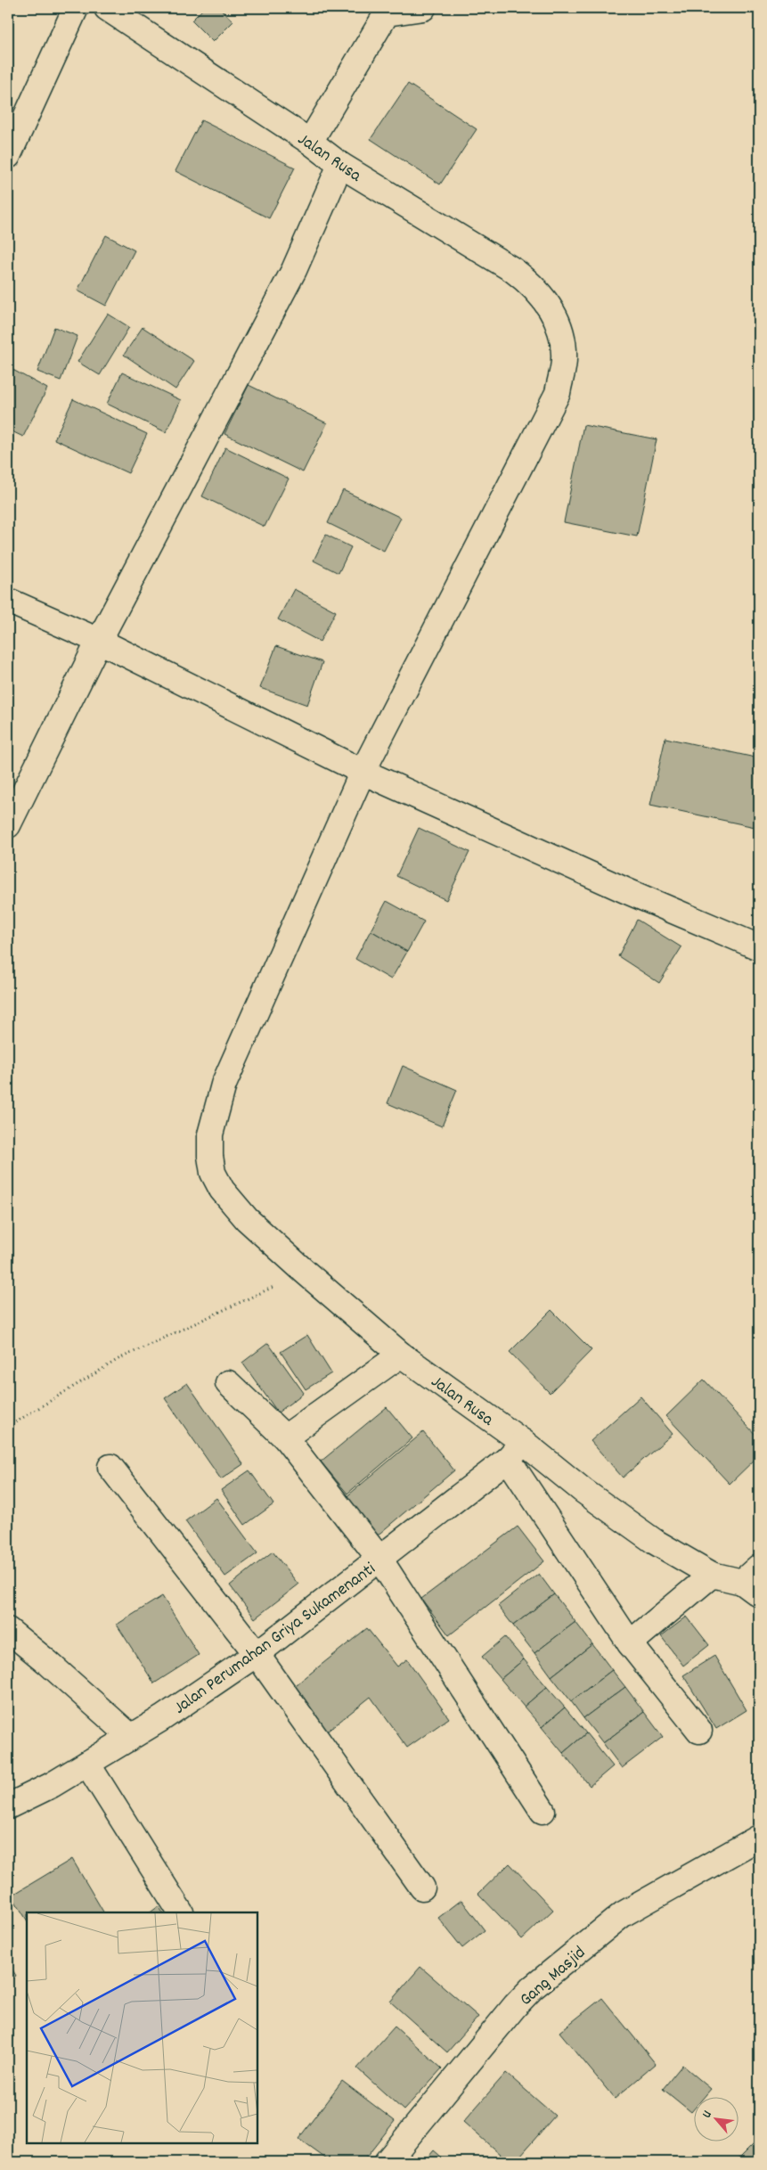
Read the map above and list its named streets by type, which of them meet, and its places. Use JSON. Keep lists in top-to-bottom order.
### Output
{
  "streets": {
    "street": ["Jalan Rusa", "Jalan Perumahan Griya Sukamenanti", "Gang Masjid"]
  },
  "crossings": [
    ["Jalan Rusa", "Jalan Perumahan Griya Sukamenanti"]
  ],
  "north": "top left"
}
